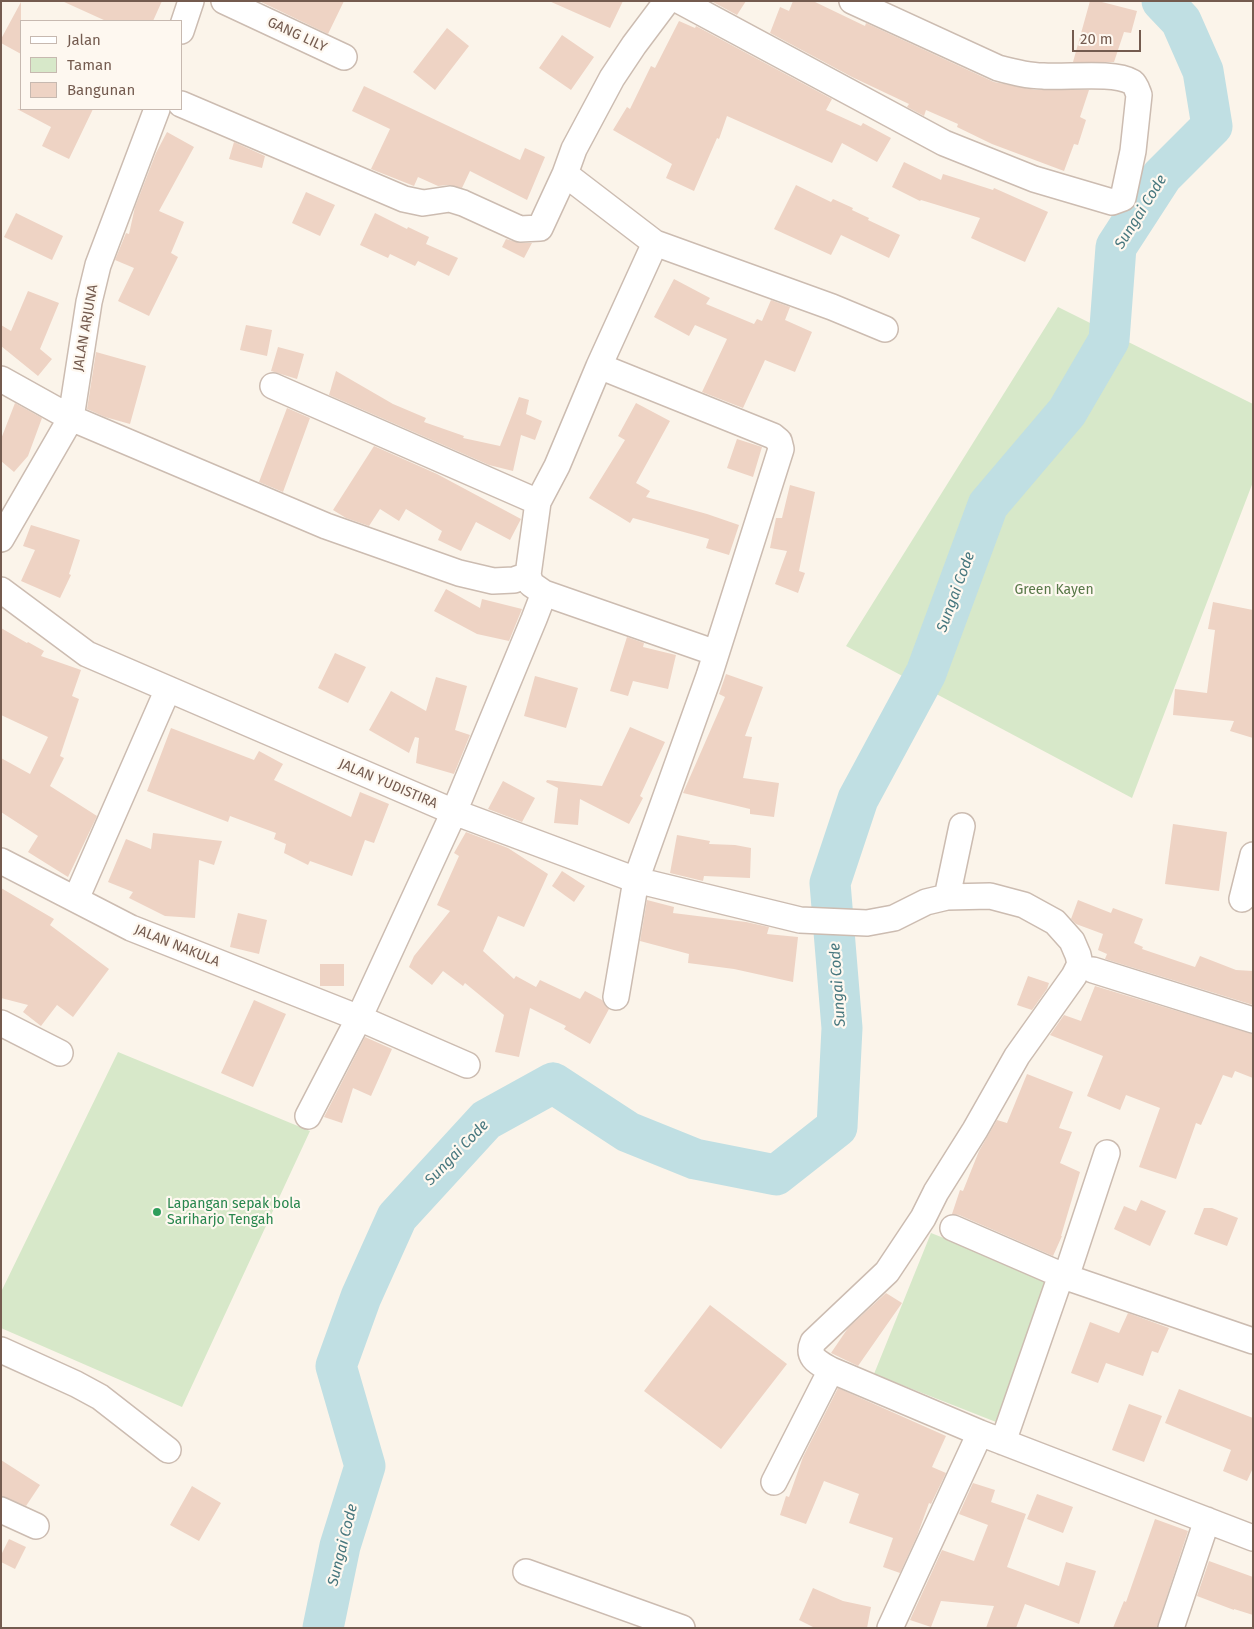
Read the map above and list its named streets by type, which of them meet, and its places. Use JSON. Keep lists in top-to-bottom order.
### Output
{
  "streets": {
    "street": [
      "GANG LILY",
      "JALAN ARJUNA",
      "JALAN YUDISTIRA",
      "JALAN NAKULA"
    ]
  },
  "water": ["Sungai Code"],
  "parks": ["Green Kayen"],
  "places": ["Lapangan sepak bola Sariharjo Tengah"],
  "legend": ["Jalan", "Taman", "Bangunan"],
  "scale_bar": "20 m"
}
